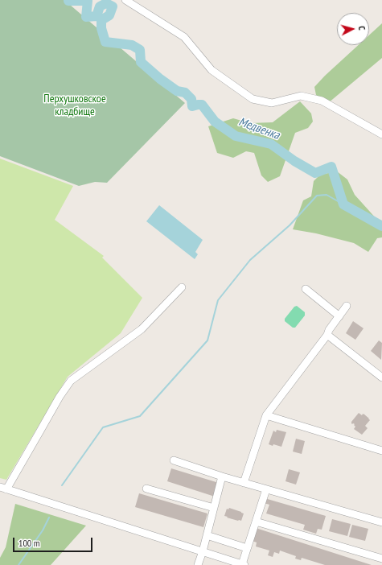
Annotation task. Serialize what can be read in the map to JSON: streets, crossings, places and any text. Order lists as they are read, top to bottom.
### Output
{
  "water": ["Медвенка"],
  "parks": ["Перхушковское кладбище"],
  "scale_bar": "100 m",
  "north": "right"
}
